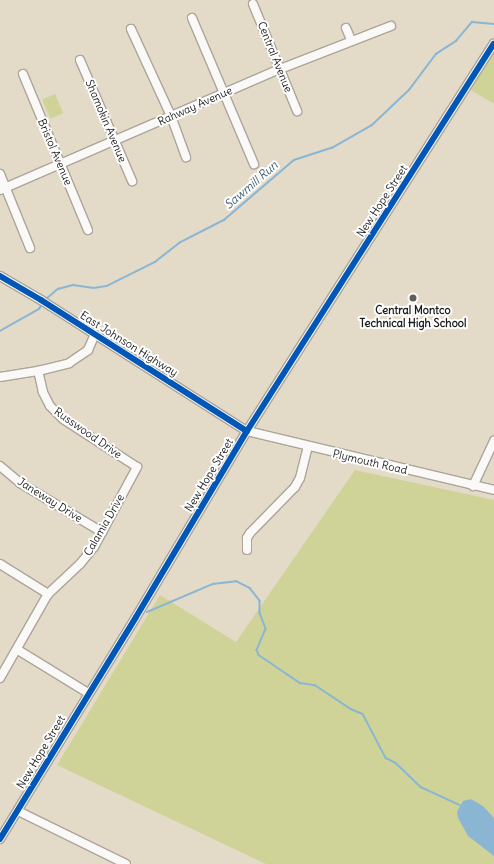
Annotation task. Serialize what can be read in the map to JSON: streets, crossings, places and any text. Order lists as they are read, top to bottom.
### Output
{
  "streets": {
    "street": [
      "Central Avenue",
      "Rahway Avenue",
      "Shamokin Avenue",
      "Bristol Avenue",
      "New Hope Street",
      "East Johnson Highway",
      "Russwood Drive",
      "Plymouth Road",
      "Janeway Drive",
      "Calamia Drive"
    ]
  },
  "crossings": [
    ["Central Avenue", "Rahway Avenue"],
    ["Rahway Avenue", "Shamokin Avenue"],
    ["Rahway Avenue", "Bristol Avenue"],
    ["New Hope Street", "East Johnson Highway"],
    ["New Hope Street", "Plymouth Road"],
    ["East Johnson Highway", "Plymouth Road"],
    ["Russwood Drive", "Calamia Drive"],
    ["Janeway Drive", "Calamia Drive"]
  ],
  "water": ["Sawmill Run"],
  "places": ["Central Montco Technical High School"]
}
